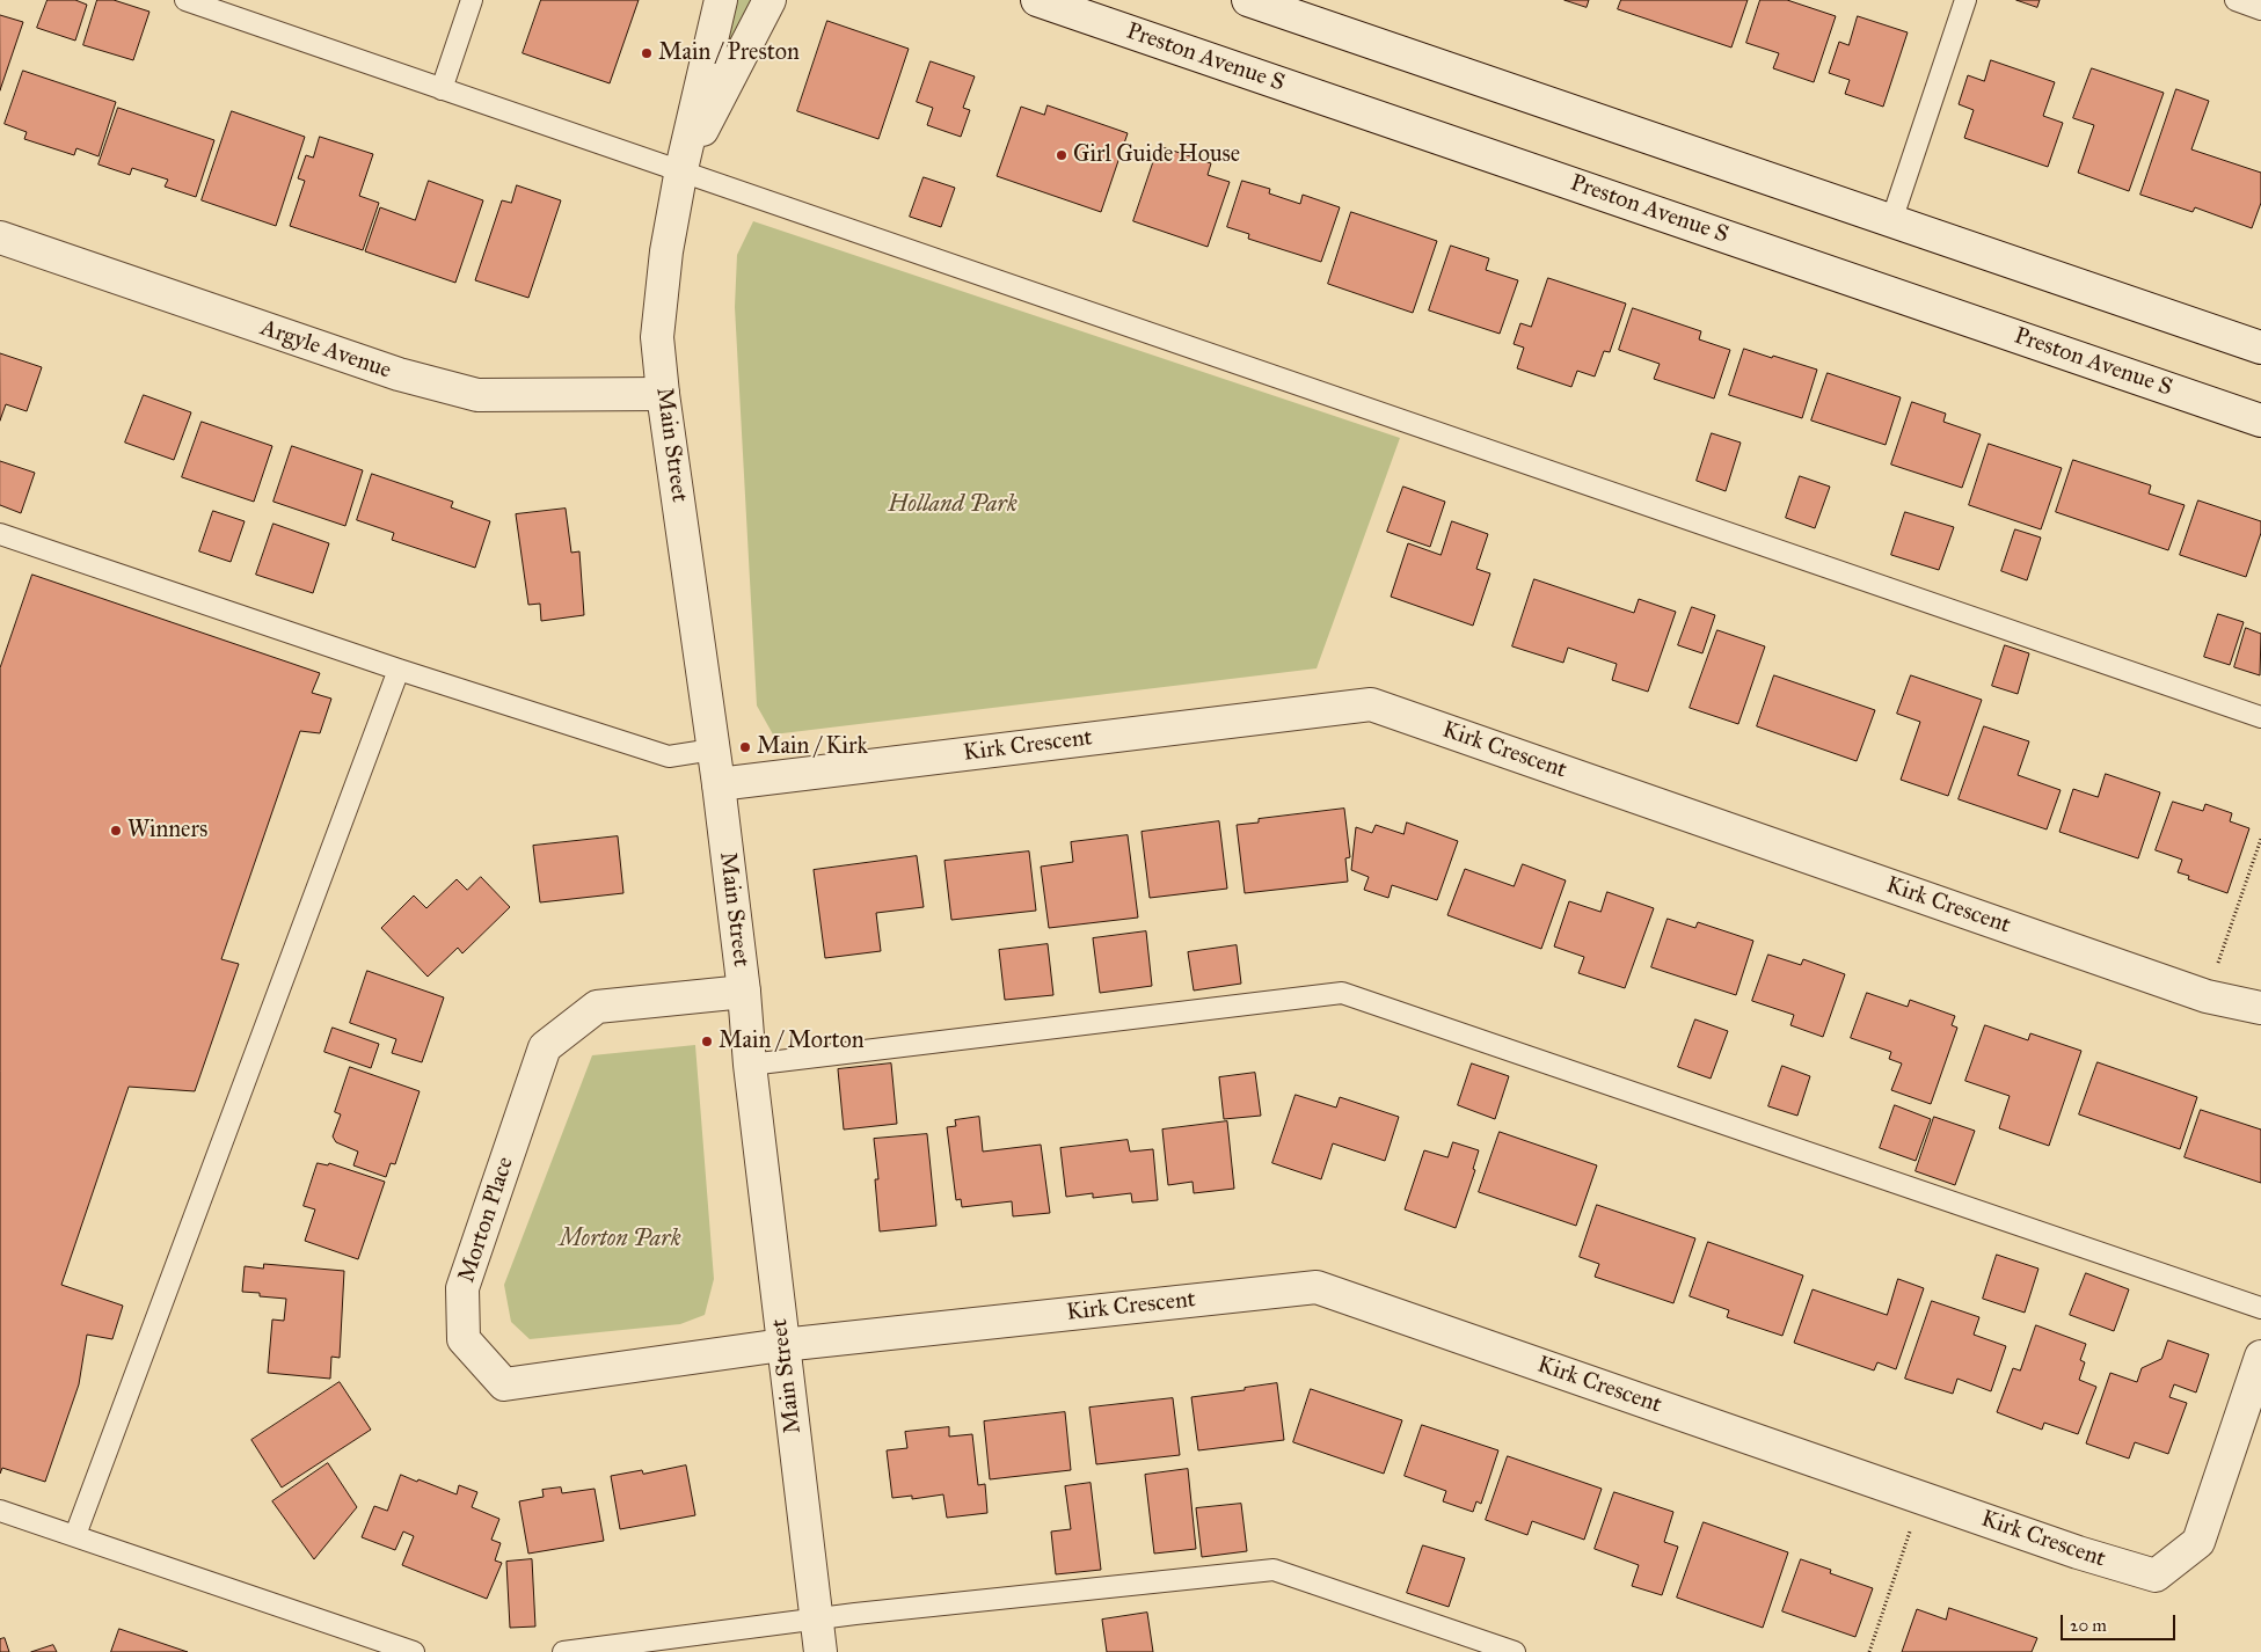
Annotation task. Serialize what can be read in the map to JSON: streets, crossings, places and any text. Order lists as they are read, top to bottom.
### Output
{
  "streets": {
    "street": [
      "Preston Avenue S",
      "Argyle Avenue",
      "Main Street",
      "Kirk Crescent",
      "Morton Place"
    ]
  },
  "crossings": [
    ["Argyle Avenue", "Main Street"],
    ["Main Street", "Kirk Crescent"],
    ["Main Street", "Morton Place"],
    ["Kirk Crescent", "Morton Place"]
  ],
  "parks": ["Holland Park", "Morton Park"],
  "places": [
    "Main / Preston",
    "Girl Guide House",
    "Main / Kirk",
    "Winners",
    "Main / Morton"
  ],
  "scale_bar": "20 m"
}
